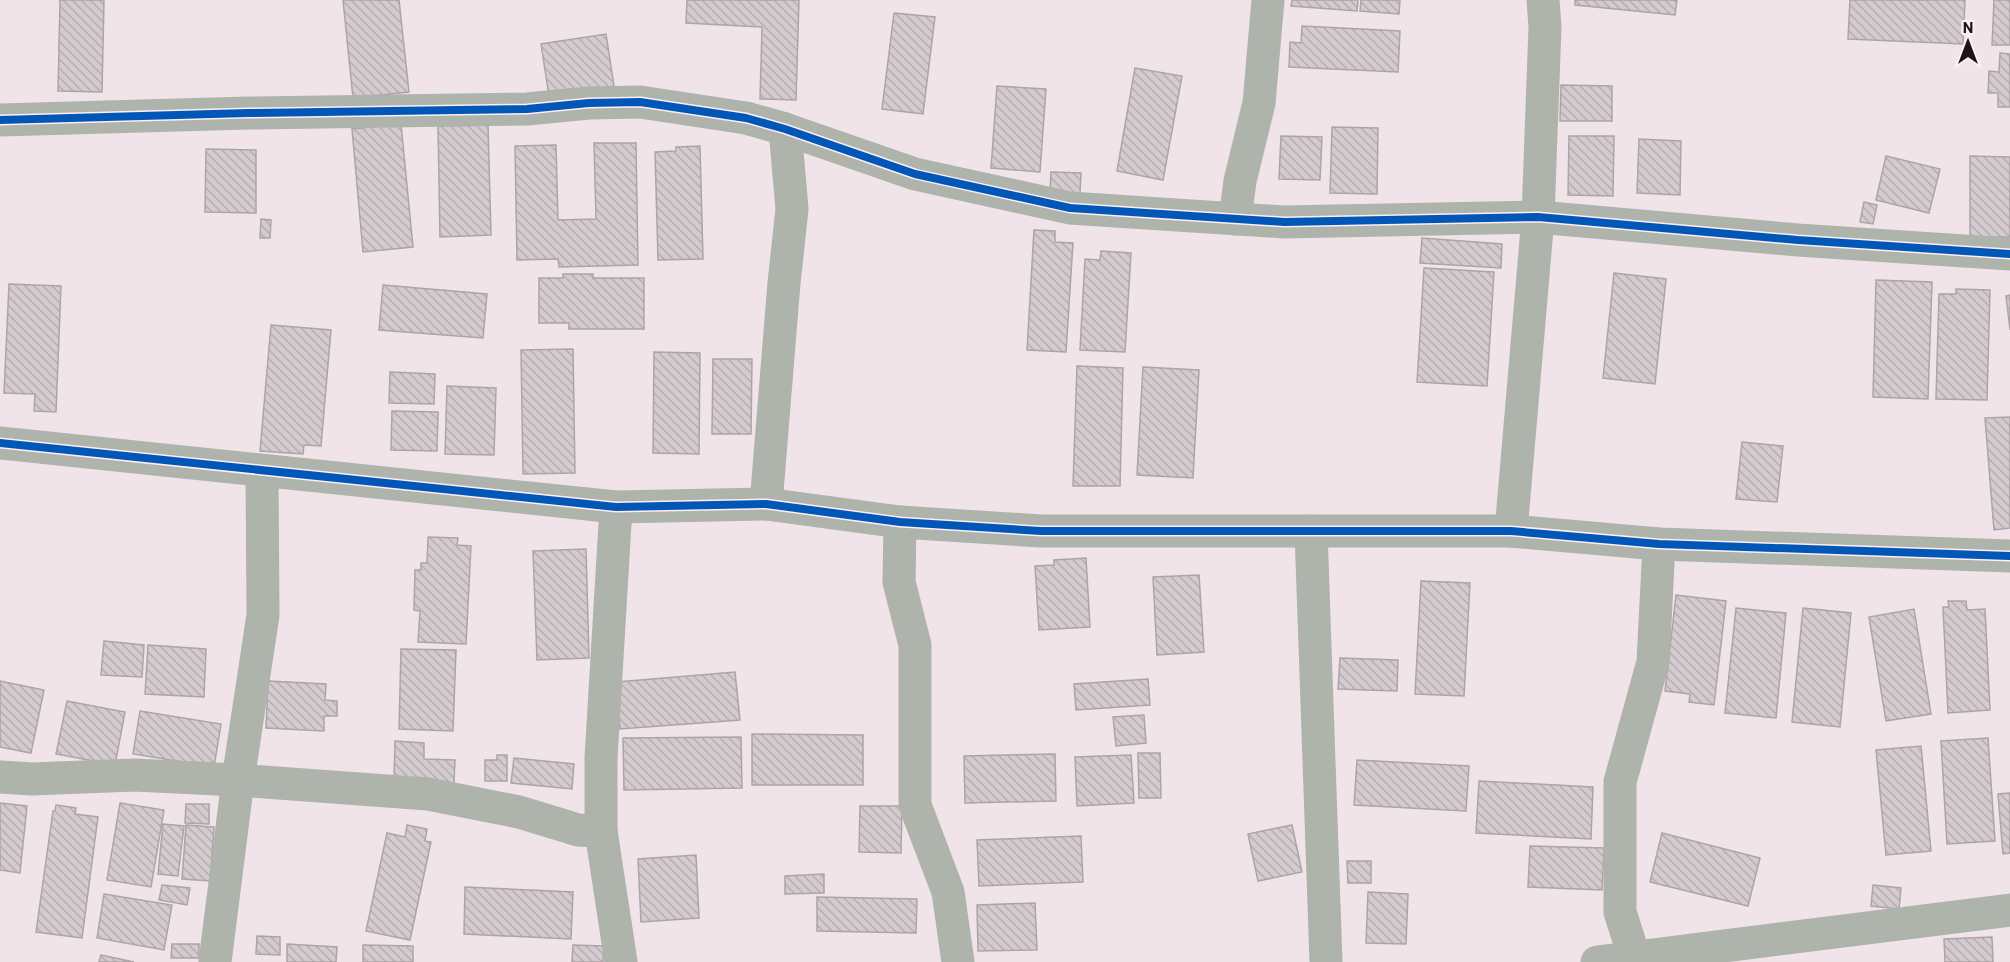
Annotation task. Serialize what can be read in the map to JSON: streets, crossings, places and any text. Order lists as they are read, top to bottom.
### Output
{
  "north": "top"
}
